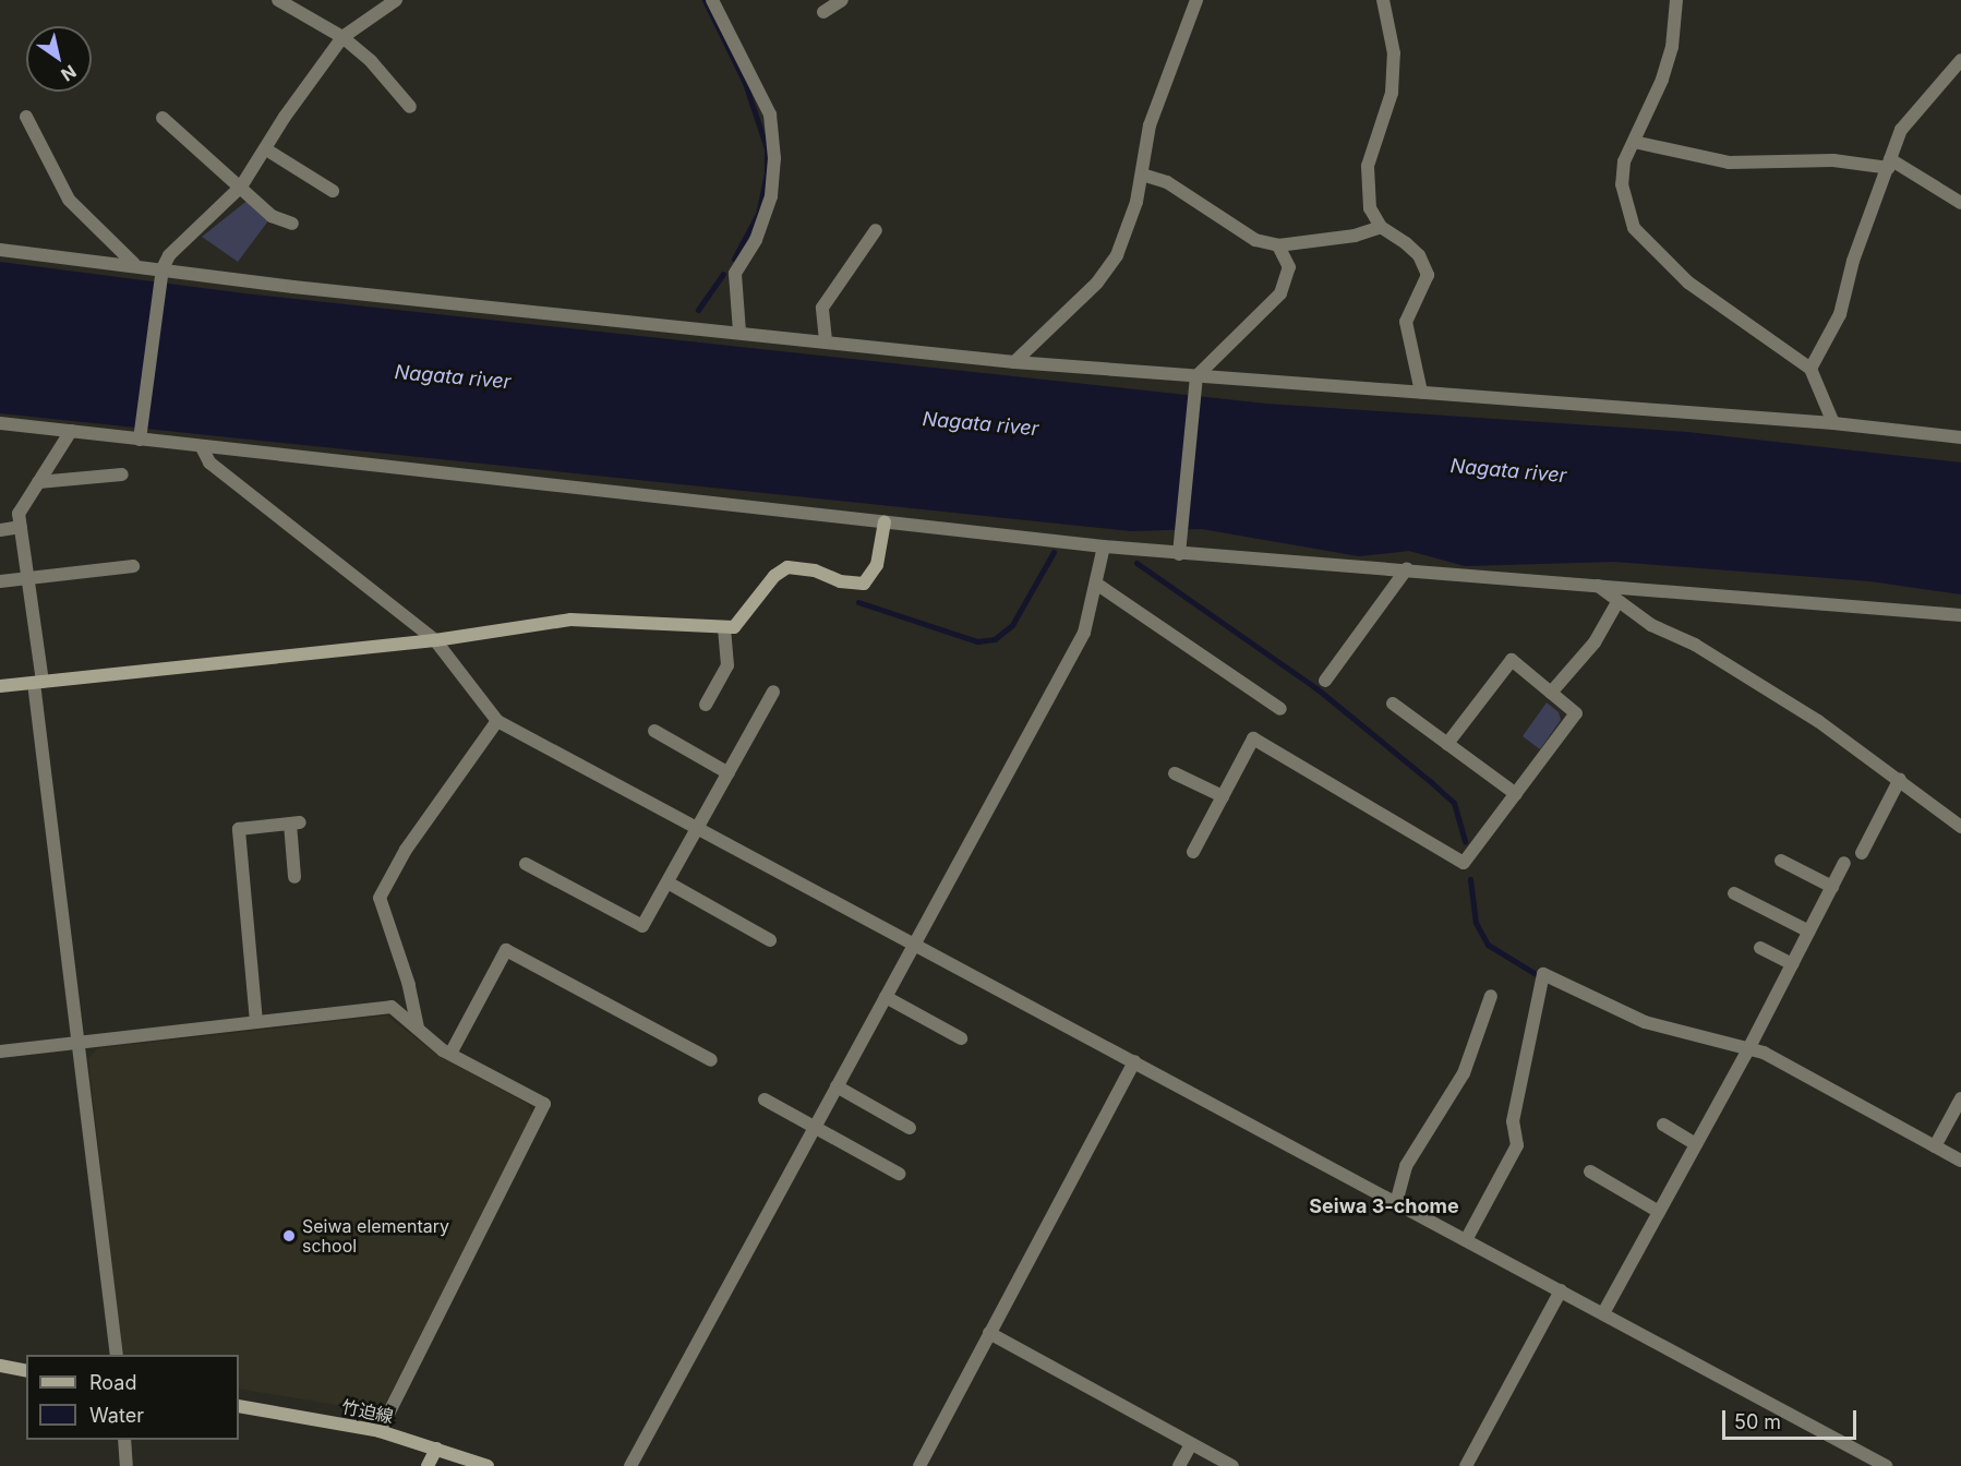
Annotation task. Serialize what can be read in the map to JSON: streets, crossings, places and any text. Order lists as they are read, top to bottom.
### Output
{
  "streets": {
    "street": ["竹迫線"]
  },
  "districts": ["Seiwa 3-chome"],
  "water": ["Nagata river"],
  "places": ["Seiwa elementary school"],
  "legend": ["Road", "Water"],
  "scale_bar": "50 m",
  "north": "bottom right"
}
